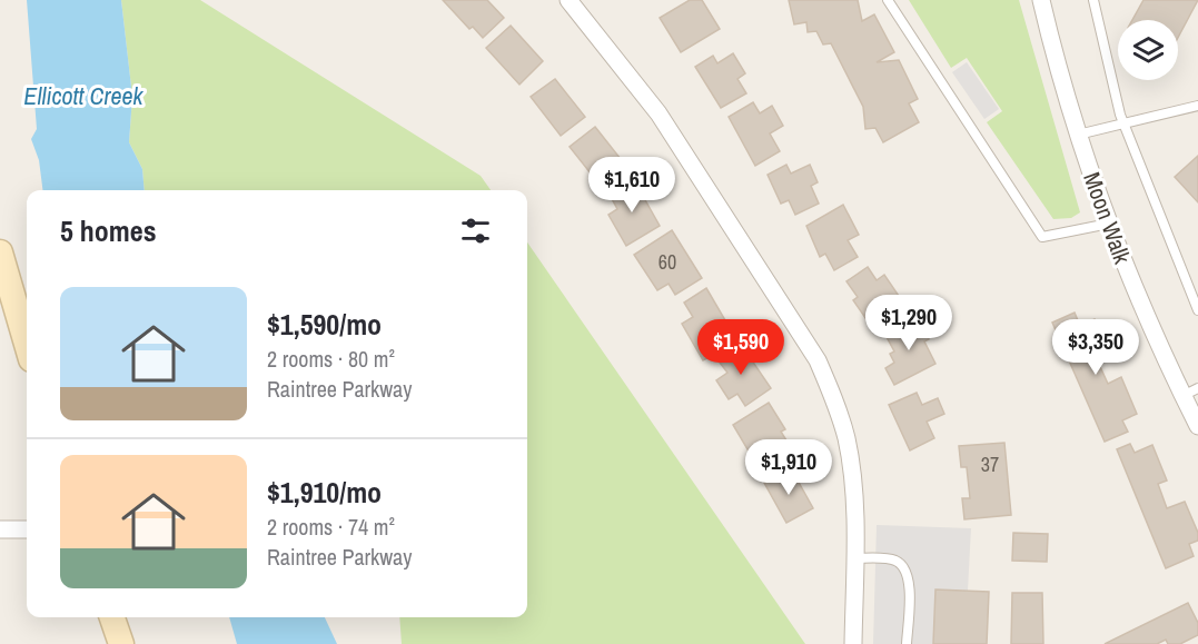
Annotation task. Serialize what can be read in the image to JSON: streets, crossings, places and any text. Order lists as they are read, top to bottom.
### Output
{
  "streets": {
    "street": ["Moon Walk"]
  },
  "water": ["Ellicott Creek"],
  "house_numbers": ["60", "37"],
  "page": {
    "price": [
      "$1,610",
      "$1,290",
      "$1,590",
      "$3,350",
      "$1,910"
    ],
    "heading": "5 homes",
    "list": [
      {
        "name": "$1,590/mo",
        "note": "2 rooms · 80 m² · Raintree Parkway"
      },
      {
        "name": "$1,910/mo",
        "note": "2 rooms · 74 m² · Raintree Parkway"
      }
    ]
  }
}
